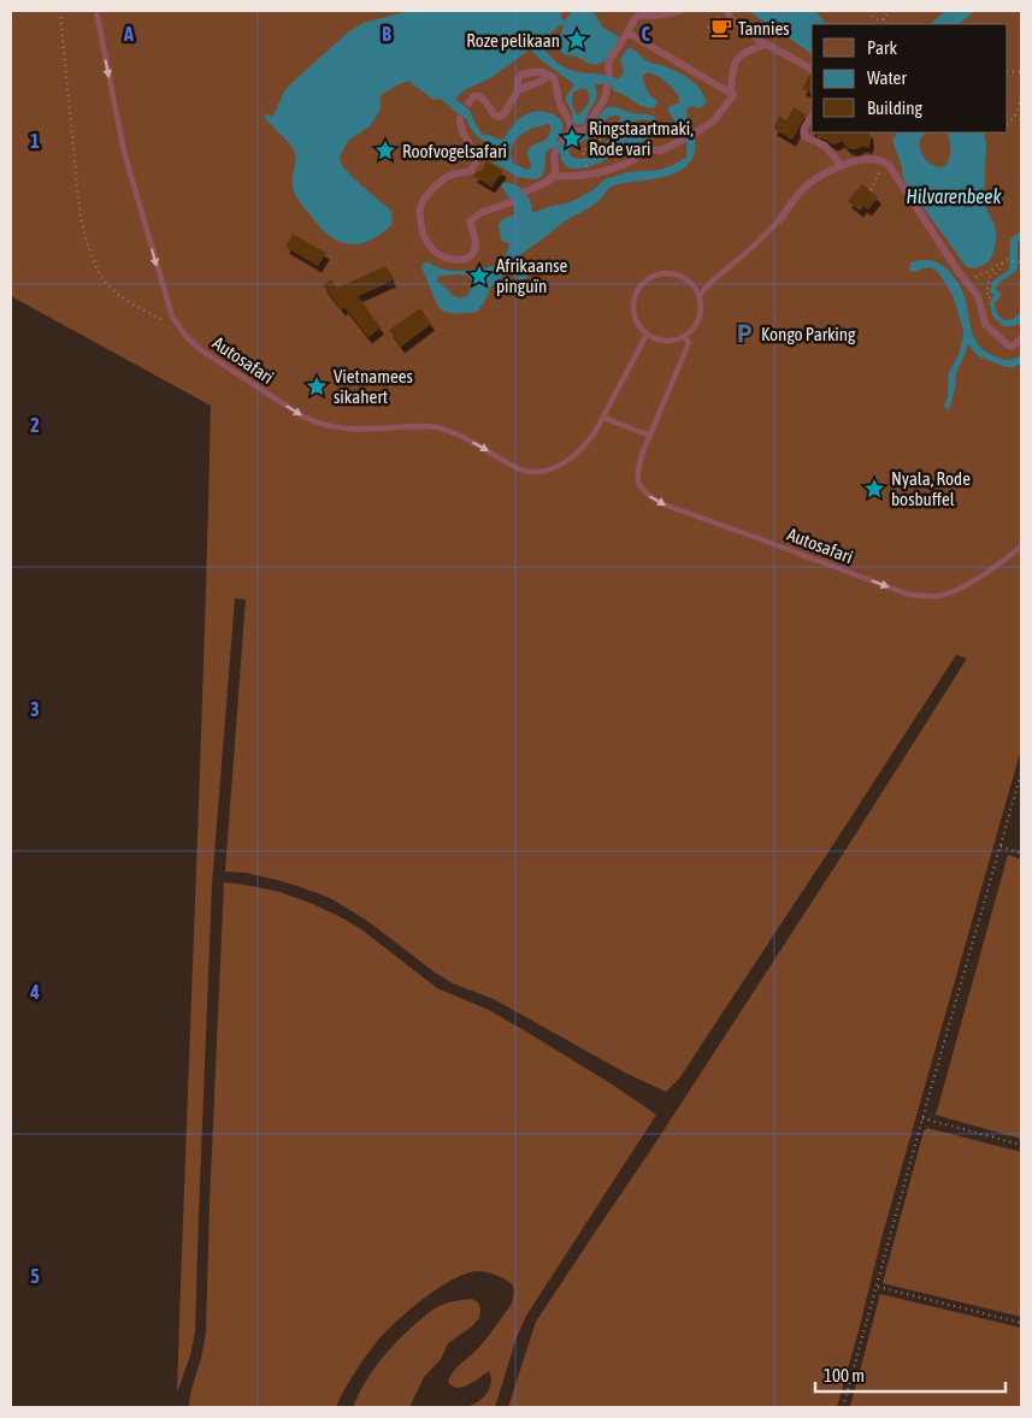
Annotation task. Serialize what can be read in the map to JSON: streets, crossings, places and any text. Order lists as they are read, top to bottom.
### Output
{
  "streets": {
    "lane": ["Autosafari"]
  },
  "water": ["Hilvarenbeek"],
  "places": {
    "cafe": ["Tannies"],
    "place": [
      "Roze pelikaan",
      "Ringstaartmaki, Rode vari",
      "Roofvogelsafari",
      "Afrikaanse pinguïn",
      "Vietnamees sikahert",
      "Nyala, Rode bosbuffel"
    ],
    "parking": ["Kongo Parking"]
  },
  "legend": ["Park", "Water", "Building"],
  "scale_bar": "100 m",
  "grid": {
    "columns": ["A", "B", "C"],
    "rows": [
      "1",
      "2",
      "3",
      "4",
      "5"
    ]
  }
}
